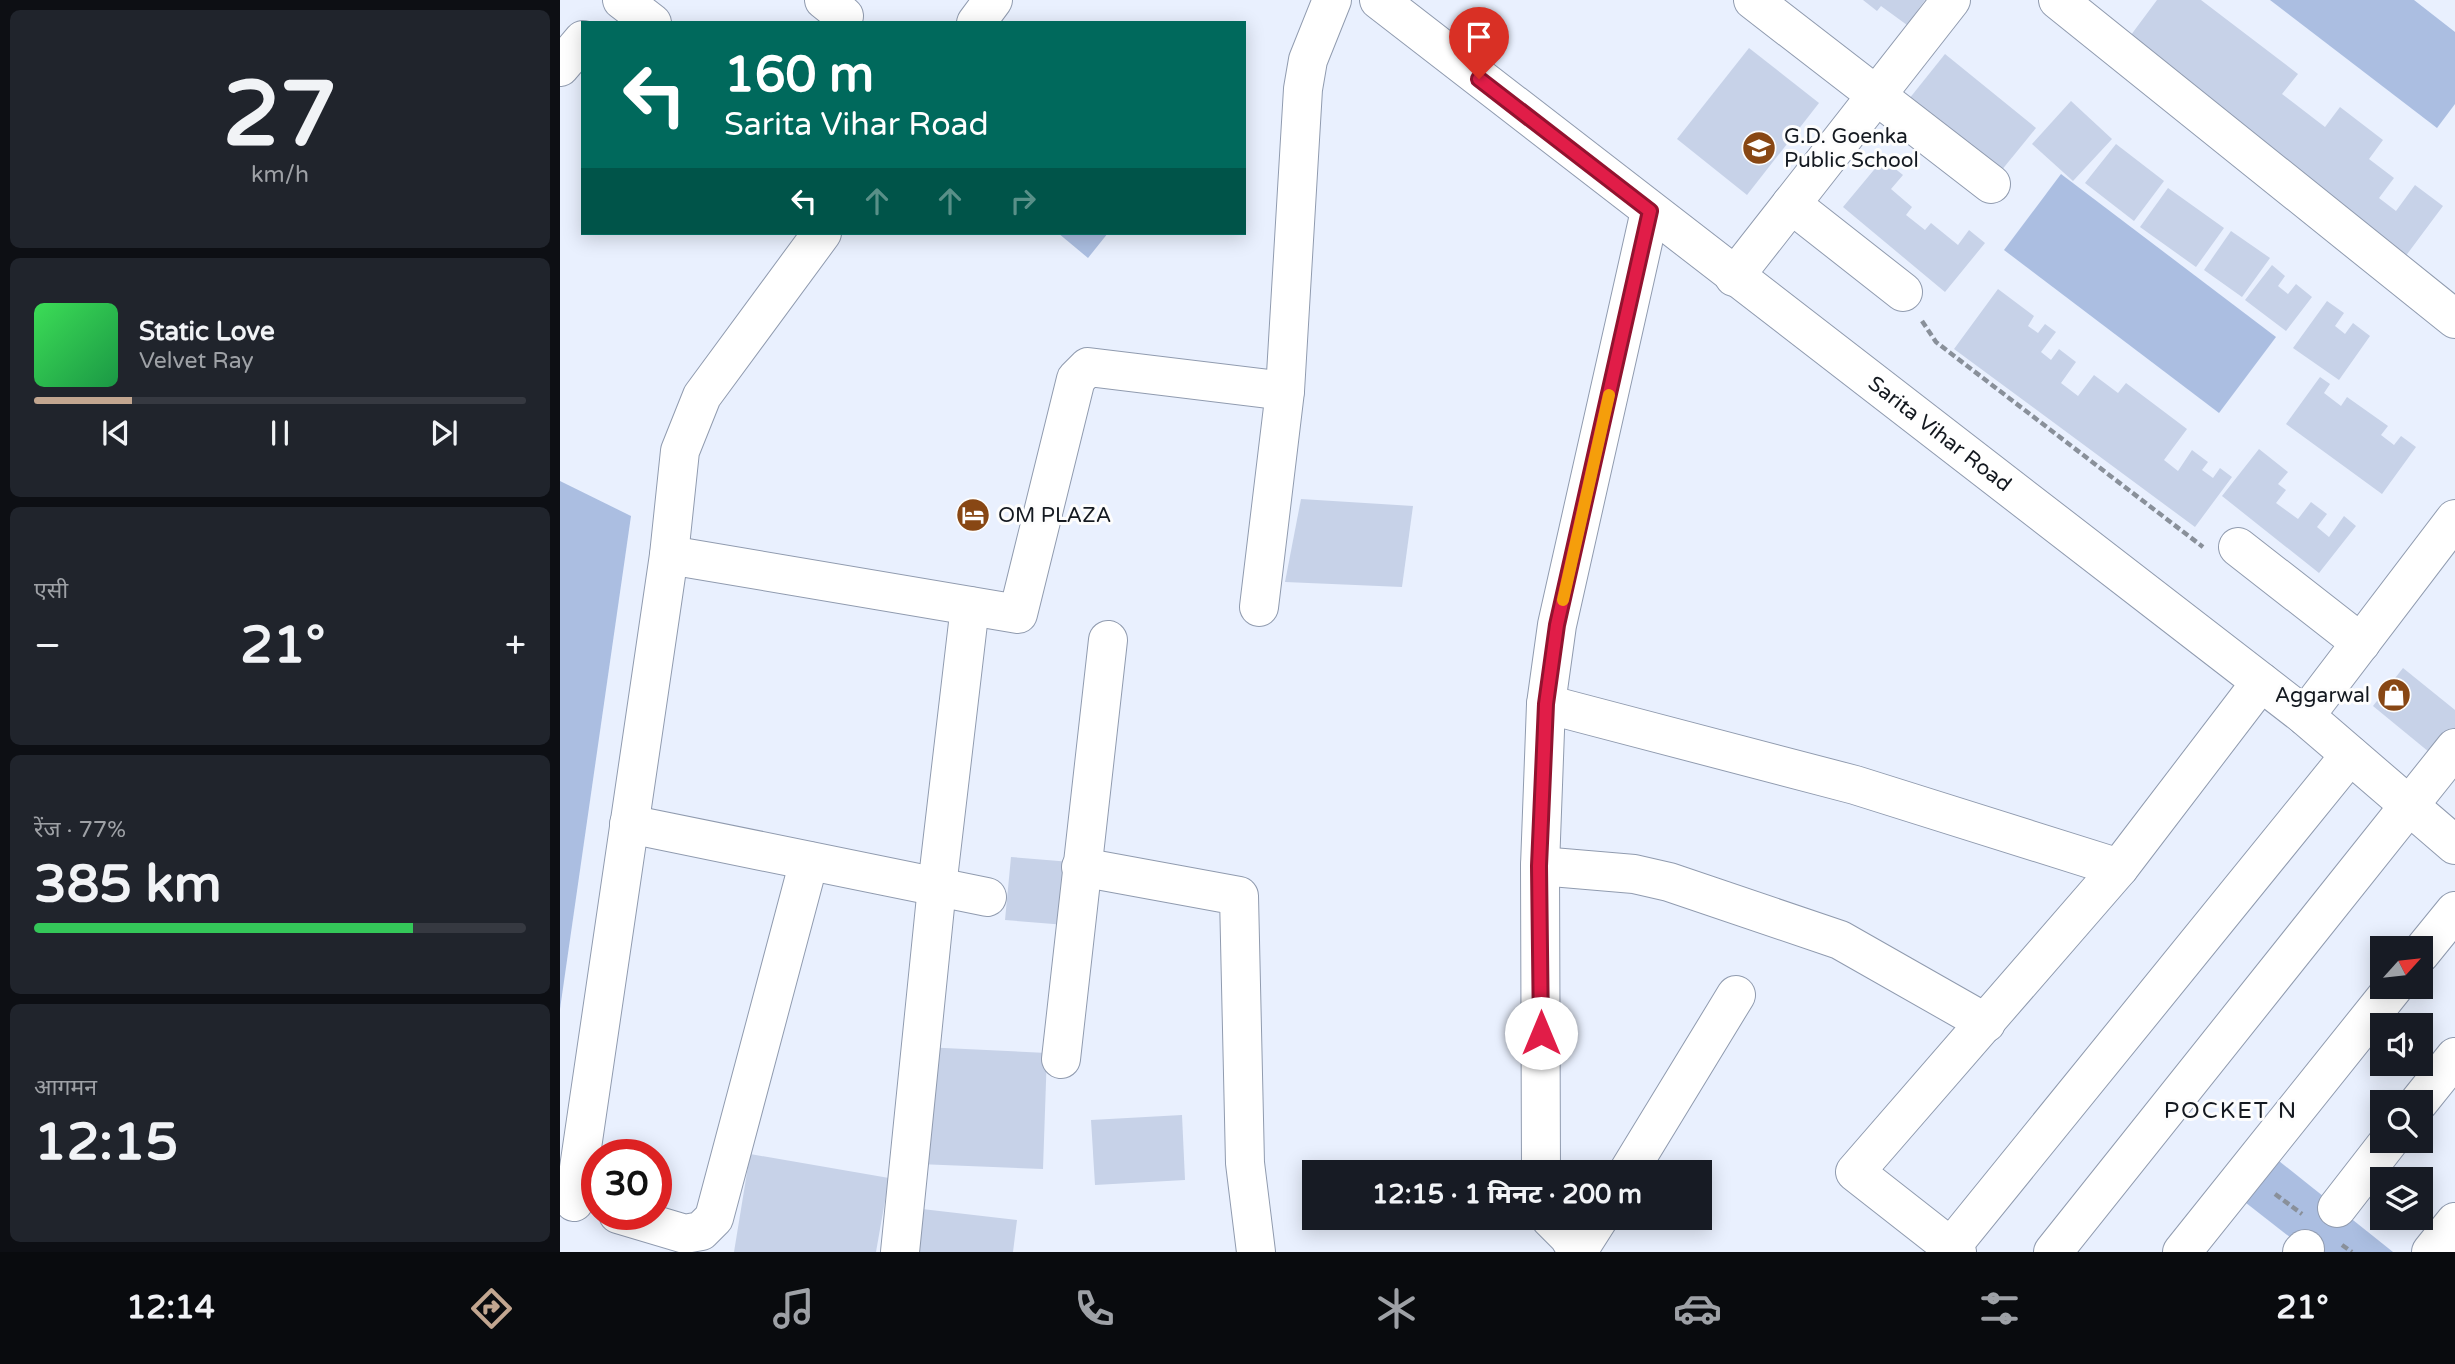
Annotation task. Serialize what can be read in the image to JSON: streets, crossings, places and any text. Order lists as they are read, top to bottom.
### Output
{
  "streets": {
    "street": ["Sarita Vihar Road"]
  },
  "districts": ["POCKET N"],
  "places": {
    "school or university": ["G.D. Goenka Public School"],
    "hotel": ["OM PLAZA"],
    "shop": ["Aggarwal"]
  },
  "north": "top right",
  "page": {
    "tile": [
      ["27", "km/h"],
      "एसी",
      ["रेंज · 77%", "385 km"],
      ["आगमन", "12:15"]
    ],
    "turn": ["160 m", "Sarita Vihar Road"],
    "song": ["Static Love", "Velvet Ray"],
    "heat": ["−", "21°", "+"],
    "limit": "30",
    "trip": "12:15 · 1 मिनट · 200 m",
    "tabs": ["12:14", "21°"]
  }
}
